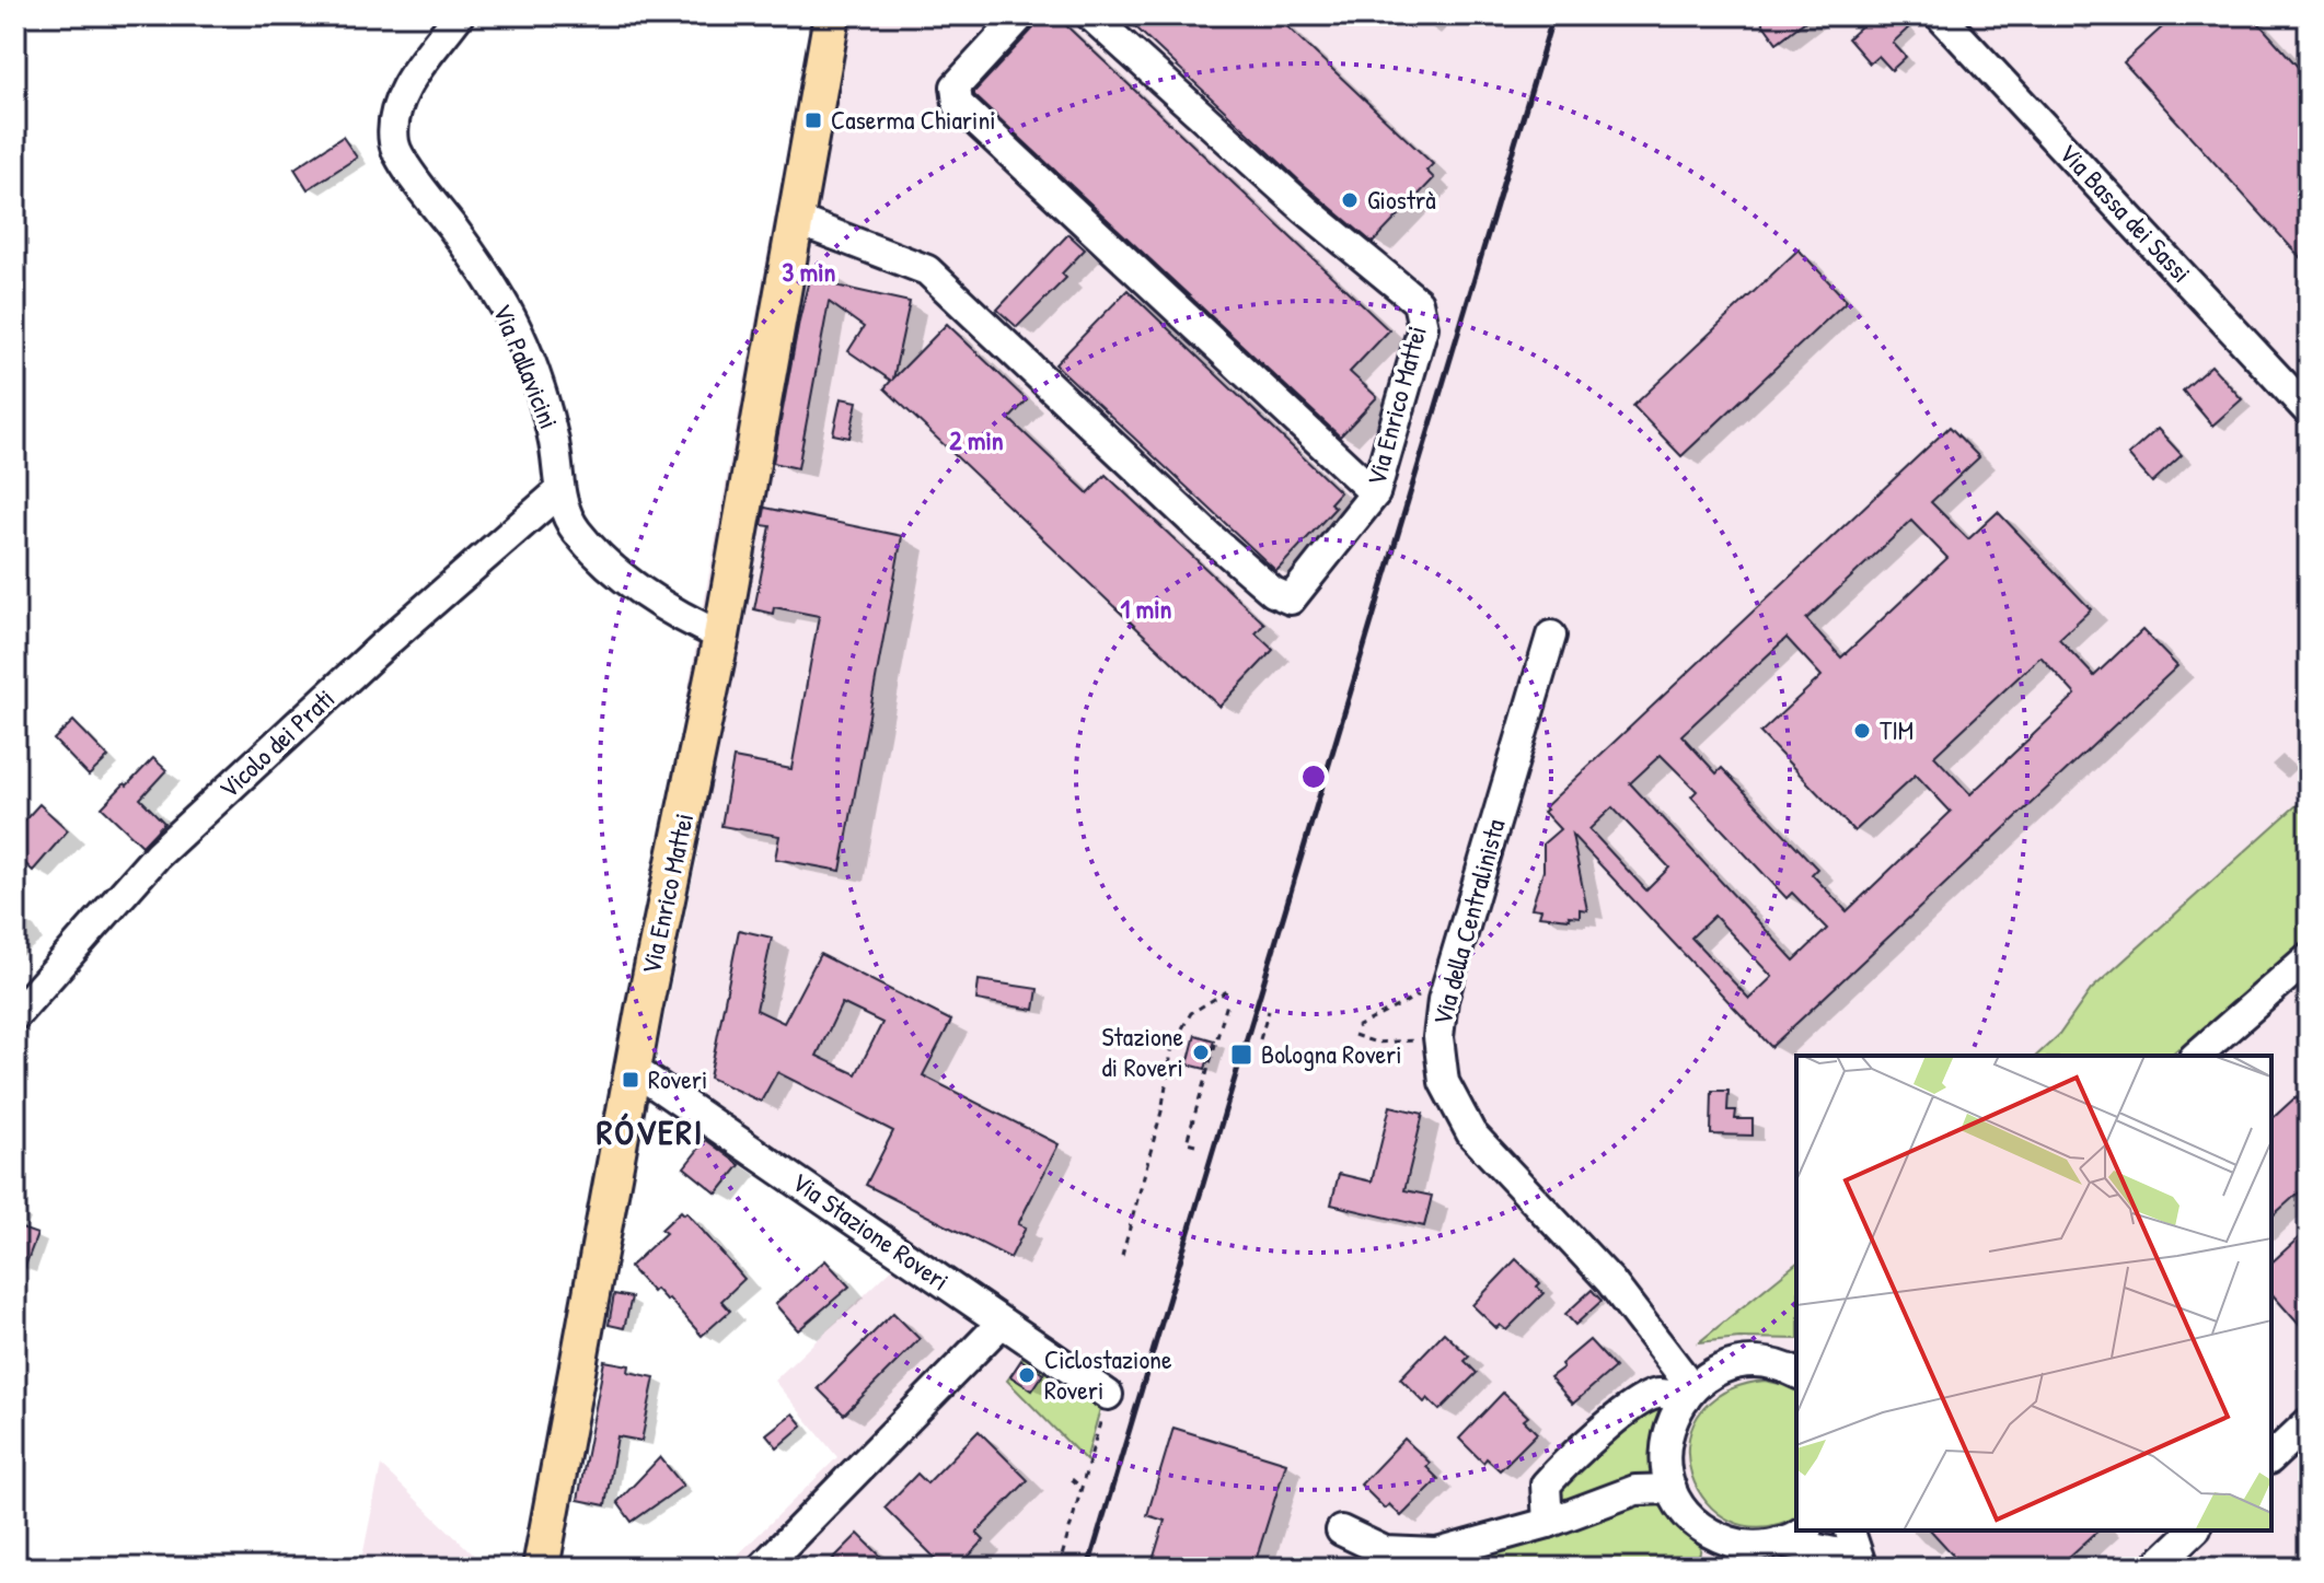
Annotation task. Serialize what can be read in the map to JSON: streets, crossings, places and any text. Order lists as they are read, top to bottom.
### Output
{
  "streets": {
    "main road": ["Via Enrico Mattei"],
    "street": [
      "Via Bassa dei Sassi",
      "Via Pallavicini",
      "Vicolo dei Prati",
      "Via della Centralinista",
      "Via Stazione Roveri"
    ]
  },
  "crossings": [
    ["Via Pallavicini", "Via Enrico Mattei"],
    ["Via Pallavicini", "Vicolo dei Prati"],
    ["Via Enrico Mattei", "Via Stazione Roveri"]
  ],
  "districts": ["RÓVERI"],
  "places": {
    "transit": ["Caserma Chiarini", "Bologna Roveri", "Roveri"],
    "other": [
      "Giostrà",
      "TIM",
      "Stazione di Roveri",
      "Ciclostazione Roveri"
    ]
  },
  "rings": ["3 min", "2 min", "1 min"]
}
